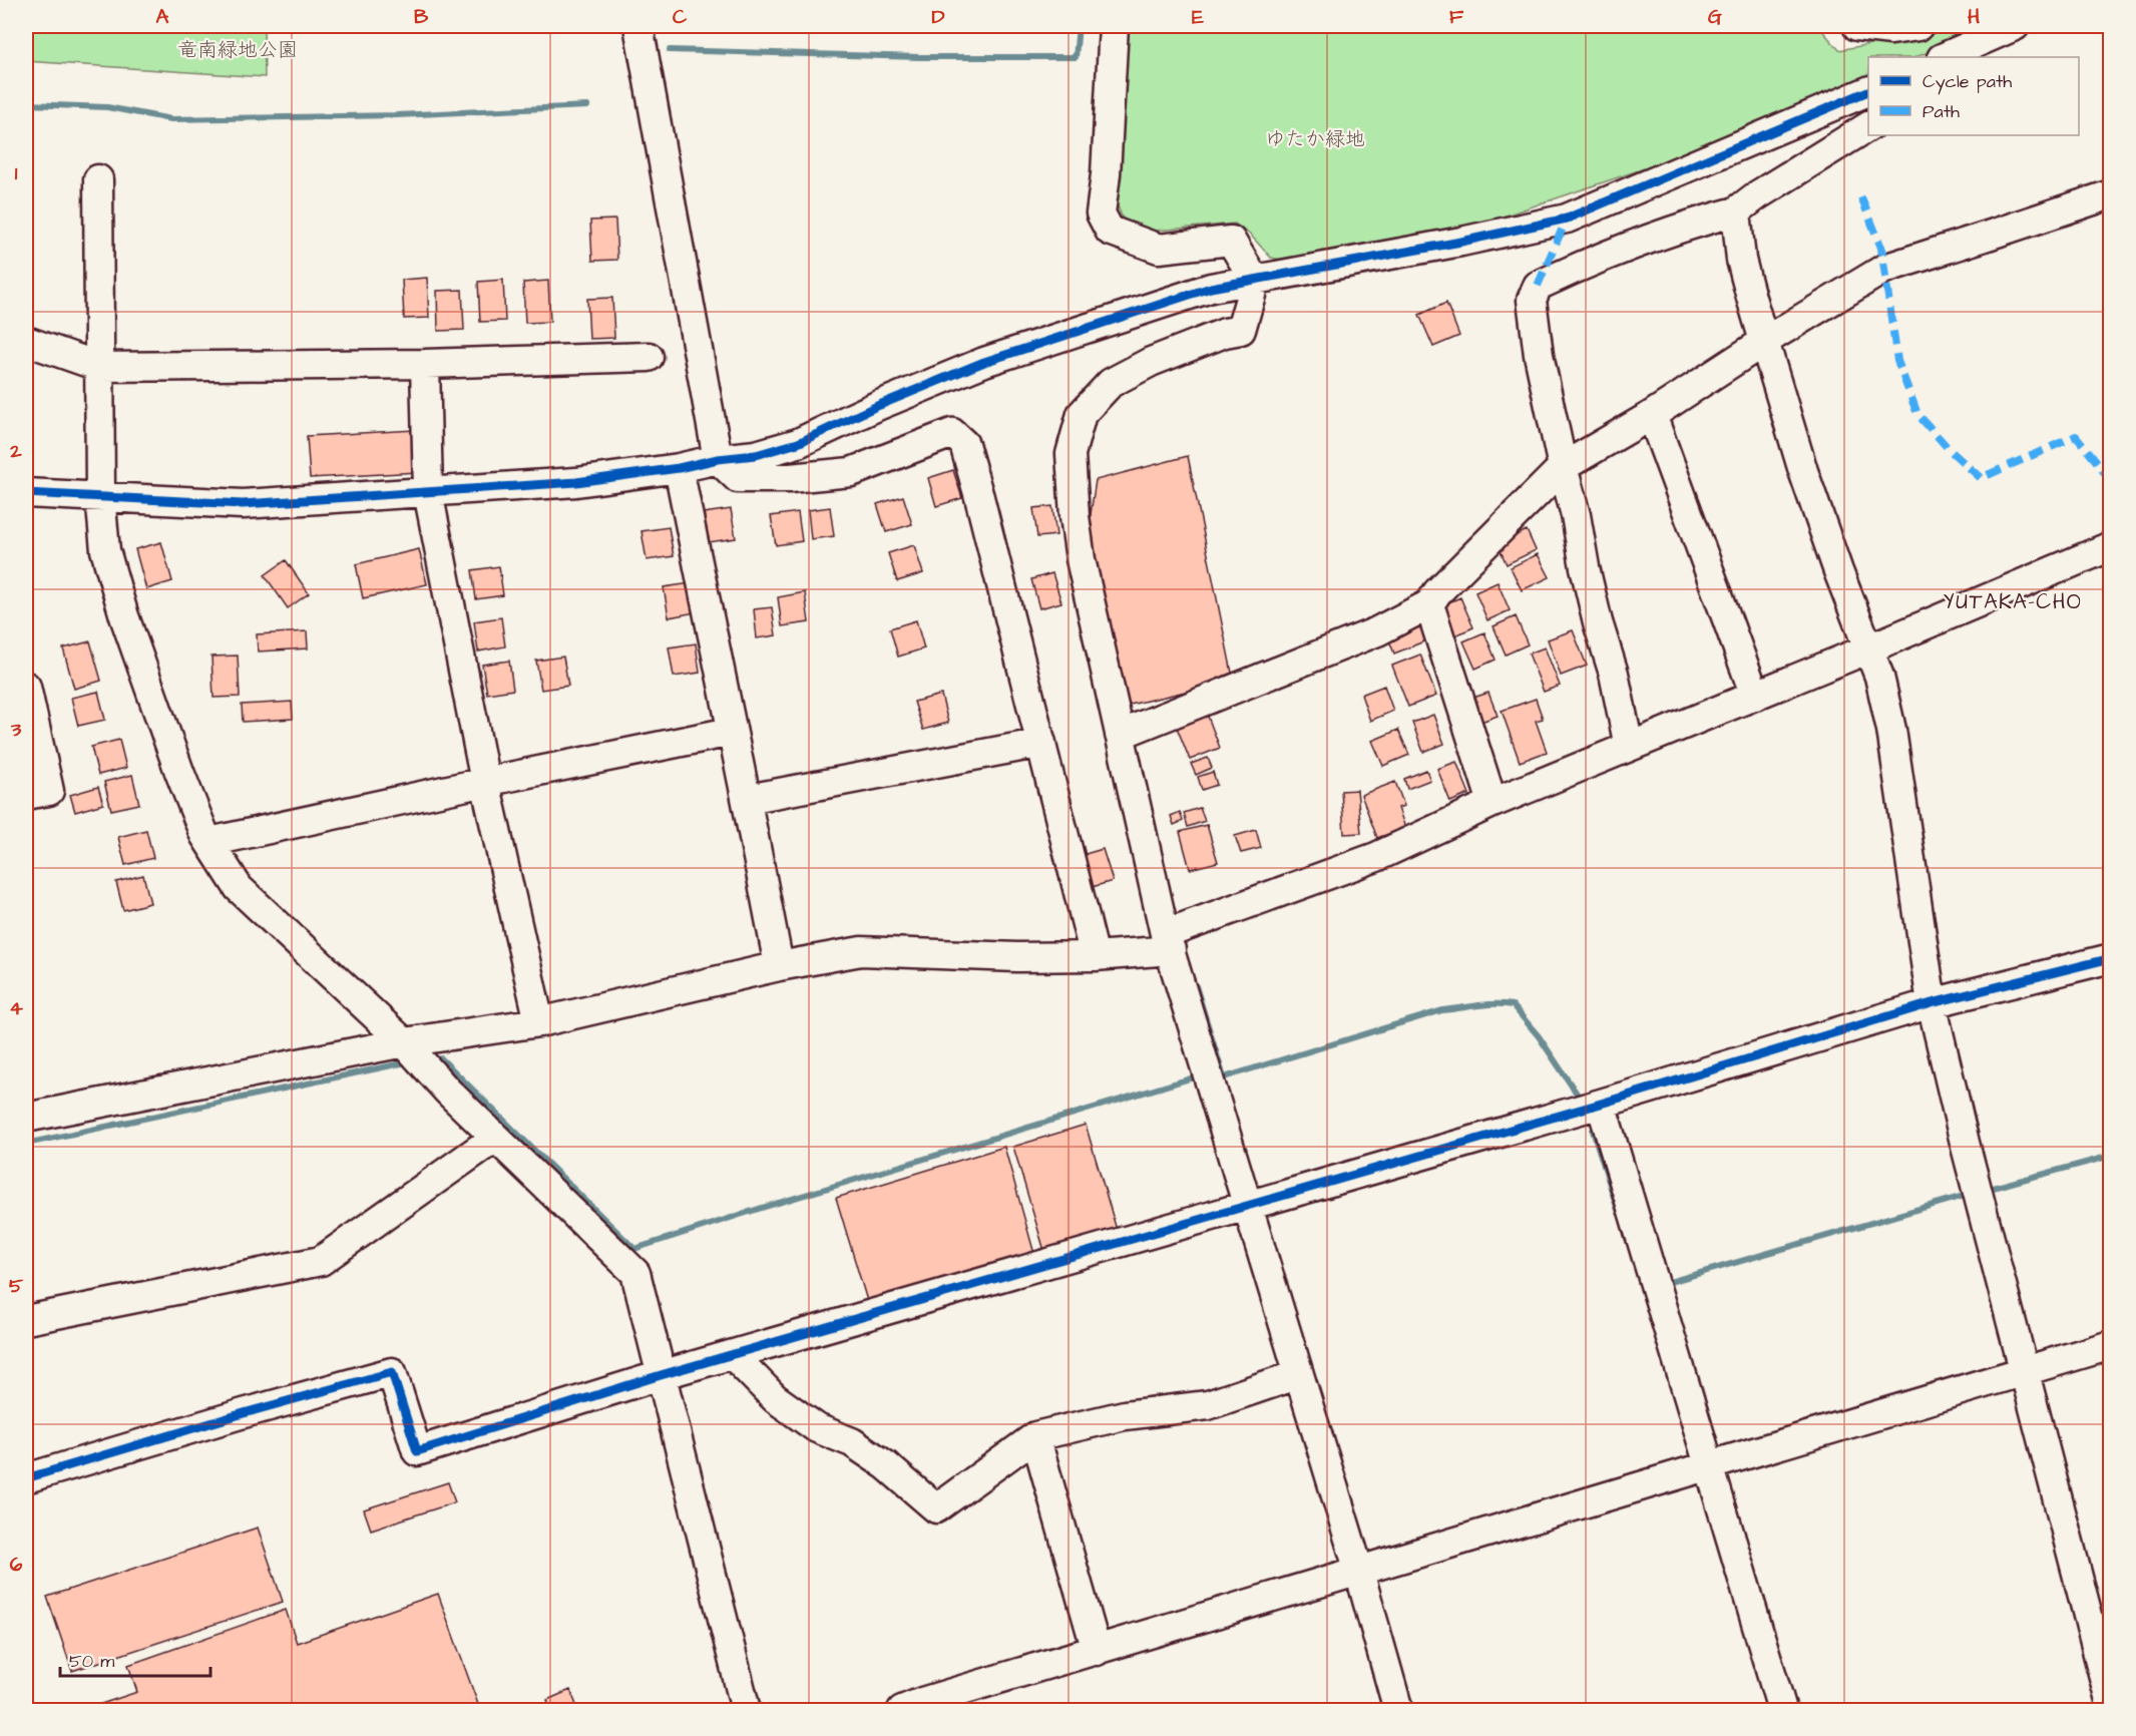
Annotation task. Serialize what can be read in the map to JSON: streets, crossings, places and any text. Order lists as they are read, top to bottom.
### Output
{
  "districts": ["YUTAKA-CHO"],
  "parks": ["竜南緑地公園", "ゆたか緑地"],
  "legend": ["Cycle path", "Path"],
  "scale_bar": "50 m",
  "grid": {
    "columns": [
      "A",
      "B",
      "C",
      "D",
      "E",
      "F",
      "G",
      "H"
    ],
    "rows": [
      "1",
      "2",
      "3",
      "4",
      "5",
      "6"
    ]
  }
}
